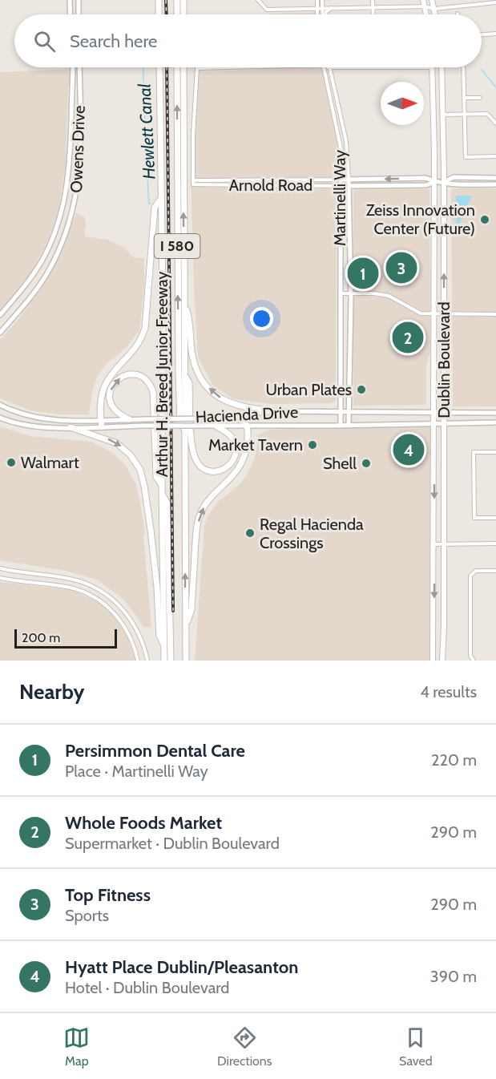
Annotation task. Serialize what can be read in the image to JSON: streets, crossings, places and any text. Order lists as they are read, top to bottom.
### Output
{
  "streets": {
    "highway": ["I 580", "Arthur H. Breed Junior Freeway"],
    "main road": ["Dublin Boulevard"],
    "street": [
      "Owens Drive",
      "Arnold Road",
      "Martinelli Way",
      "Hacienda Drive"
    ]
  },
  "crossings": [
    ["Arnold Road", "Martinelli Way"],
    ["Arnold Road", "Dublin Boulevard"],
    ["Martinelli Way", "Hacienda Drive"],
    ["I 580", "Arthur H. Breed Junior Freeway"],
    ["Dublin Boulevard", "Hacienda Drive"]
  ],
  "water": ["Hewlett Canal"],
  "places": [
    "Zeiss Innovation Center (Future)",
    "Urban Plates",
    "Market Tavern",
    "Walmart",
    "Shell",
    "Regal Hacienda Crossings"
  ],
  "scale_bar": "200 m",
  "north": "right",
  "page": {
    "search": "Search here",
    "pins": [
      "3",
      "1",
      "2",
      "4"
    ],
    "scale": "200 m",
    "heading": ["Nearby", "4 results"],
    "list": [
      {
        "mark": "1",
        "name": "Persimmon Dental Care",
        "note": "Place · Martinelli Way",
        "value": "220 m"
      },
      {
        "mark": "2",
        "name": "Whole Foods Market",
        "note": "Supermarket · Dublin Boulevard",
        "value": "290 m"
      },
      {
        "mark": "3",
        "name": "Top Fitness",
        "note": "Sports",
        "value": "290 m"
      },
      {
        "mark": "4",
        "name": "Hyatt Place Dublin/Pleasanton",
        "note": "Hotel · Dublin Boulevard",
        "value": "390 m"
      }
    ],
    "nav": ["Map", "Directions", "Saved"]
  }
}
